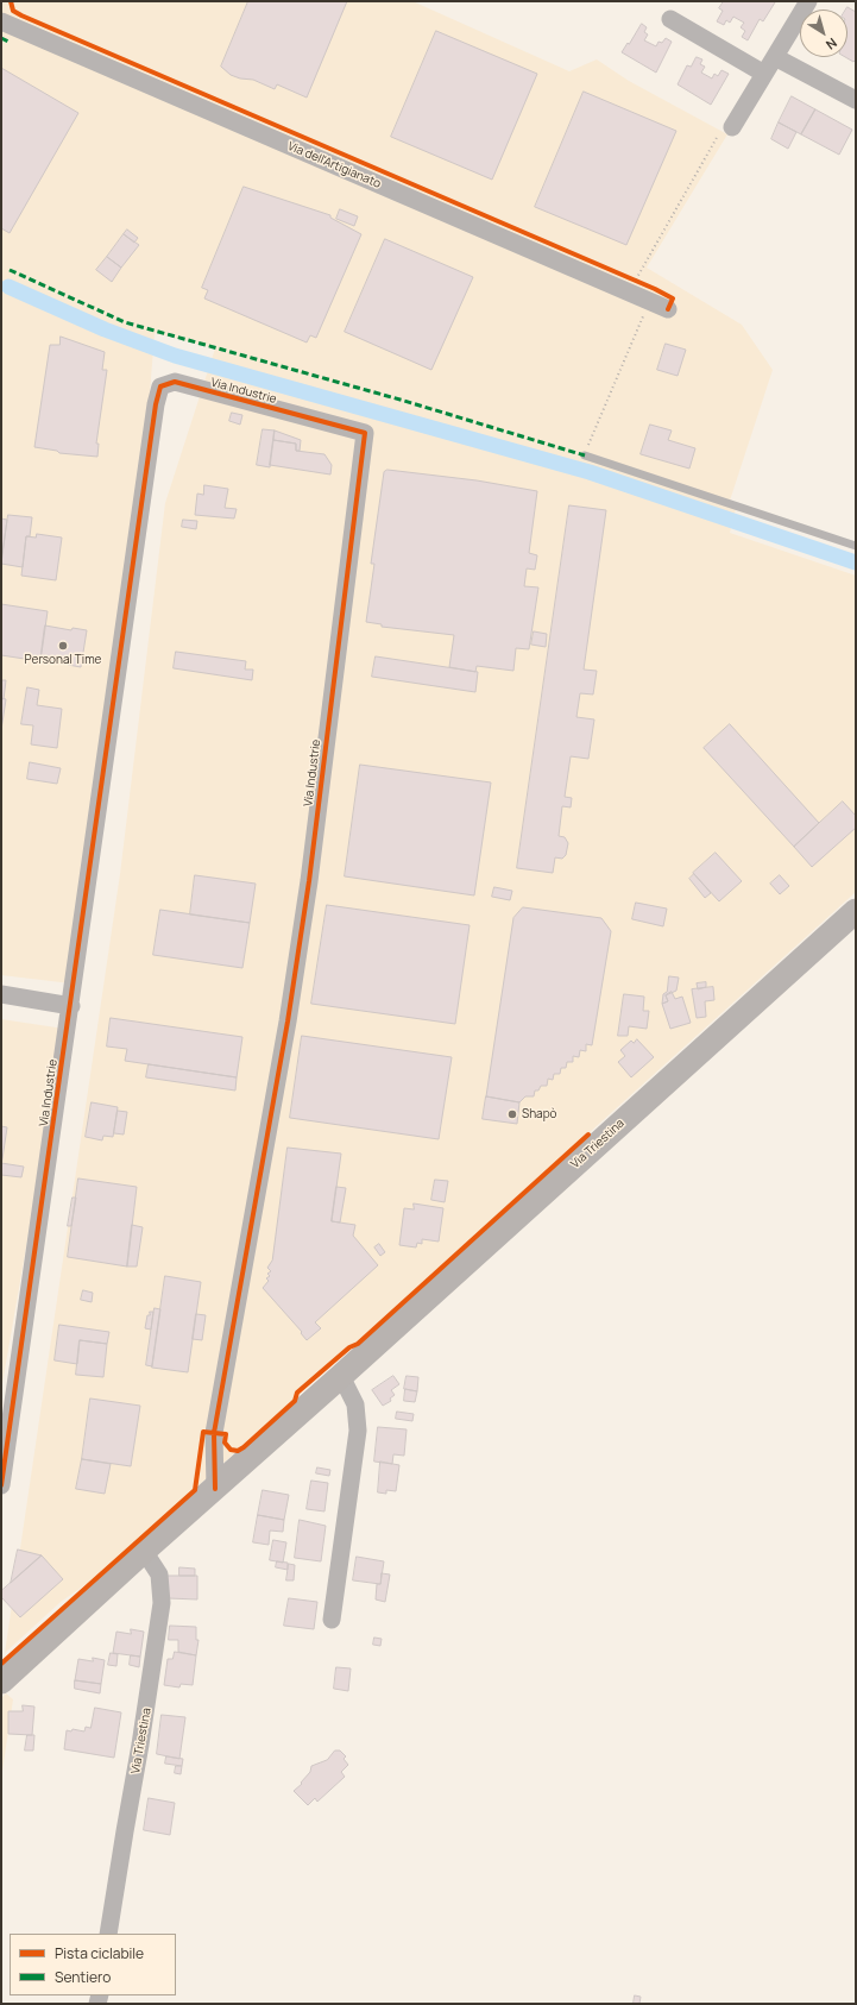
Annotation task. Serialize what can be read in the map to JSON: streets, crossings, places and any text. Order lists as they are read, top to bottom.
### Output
{
  "streets": {
    "main road": ["Via Triestina"],
    "street": ["Via dell'Artigianato", "Via Industrie"]
  },
  "crossings": [
    ["Via Industrie", "Via Triestina"]
  ],
  "places": ["Personal Time", "Shapò"],
  "legend": ["Pista ciclabile", "Sentiero"],
  "north": "bottom right"
}
